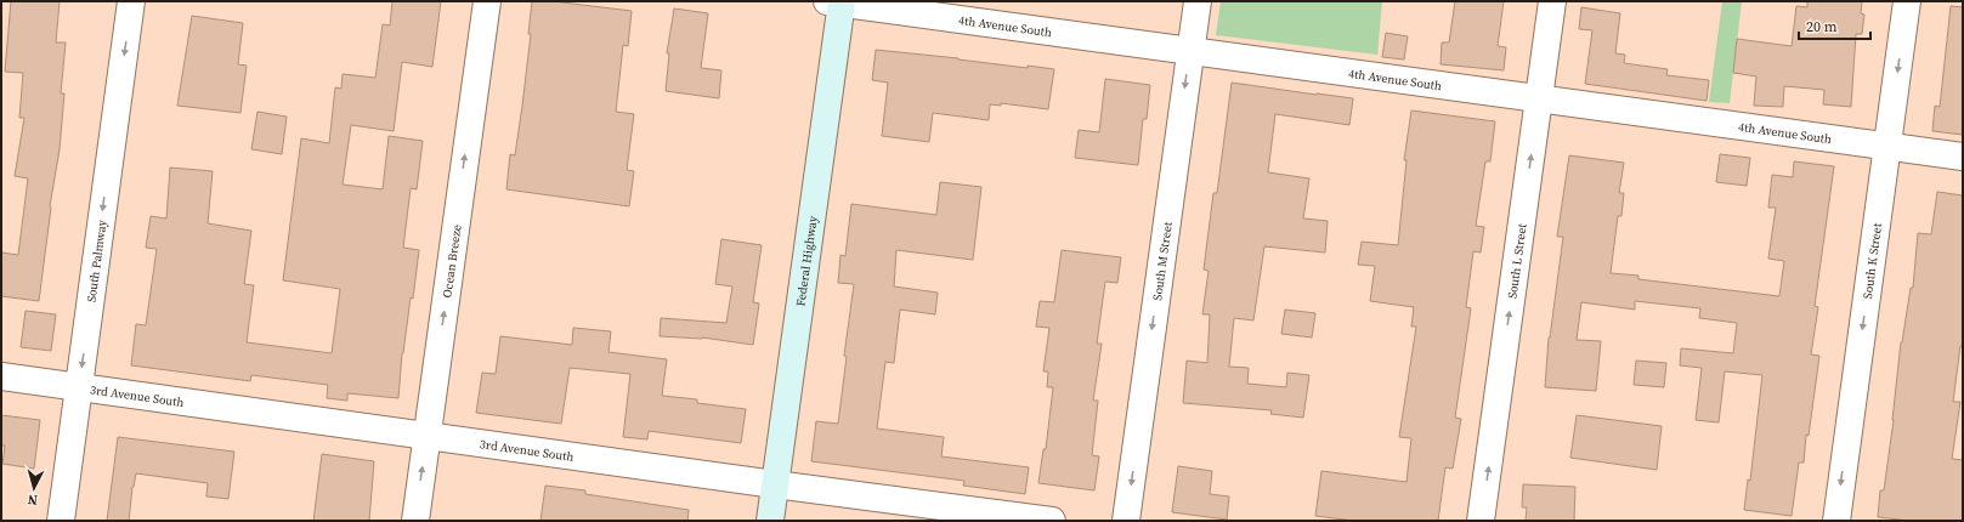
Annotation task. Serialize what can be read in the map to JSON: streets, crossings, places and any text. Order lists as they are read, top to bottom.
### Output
{
  "streets": {
    "main road": ["Federal Highway"],
    "street": [
      "4th Avenue South",
      "South Palmway",
      "Ocean Breeze",
      "South M Street",
      "South L Street",
      "South K Street",
      "3rd Avenue South"
    ]
  },
  "crossings": [
    ["4th Avenue South", "Federal Highway"],
    ["4th Avenue South", "South M Street"],
    ["4th Avenue South", "South L Street"],
    ["4th Avenue South", "South K Street"],
    ["South Palmway", "3rd Avenue South"],
    ["Ocean Breeze", "3rd Avenue South"],
    ["Federal Highway", "3rd Avenue South"]
  ],
  "one_way": [
    "South Palmway",
    "Ocean Breeze",
    "South M Street",
    "South L Street",
    "South K Street"
  ],
  "scale_bar": "20 m",
  "north": "bottom"
}
